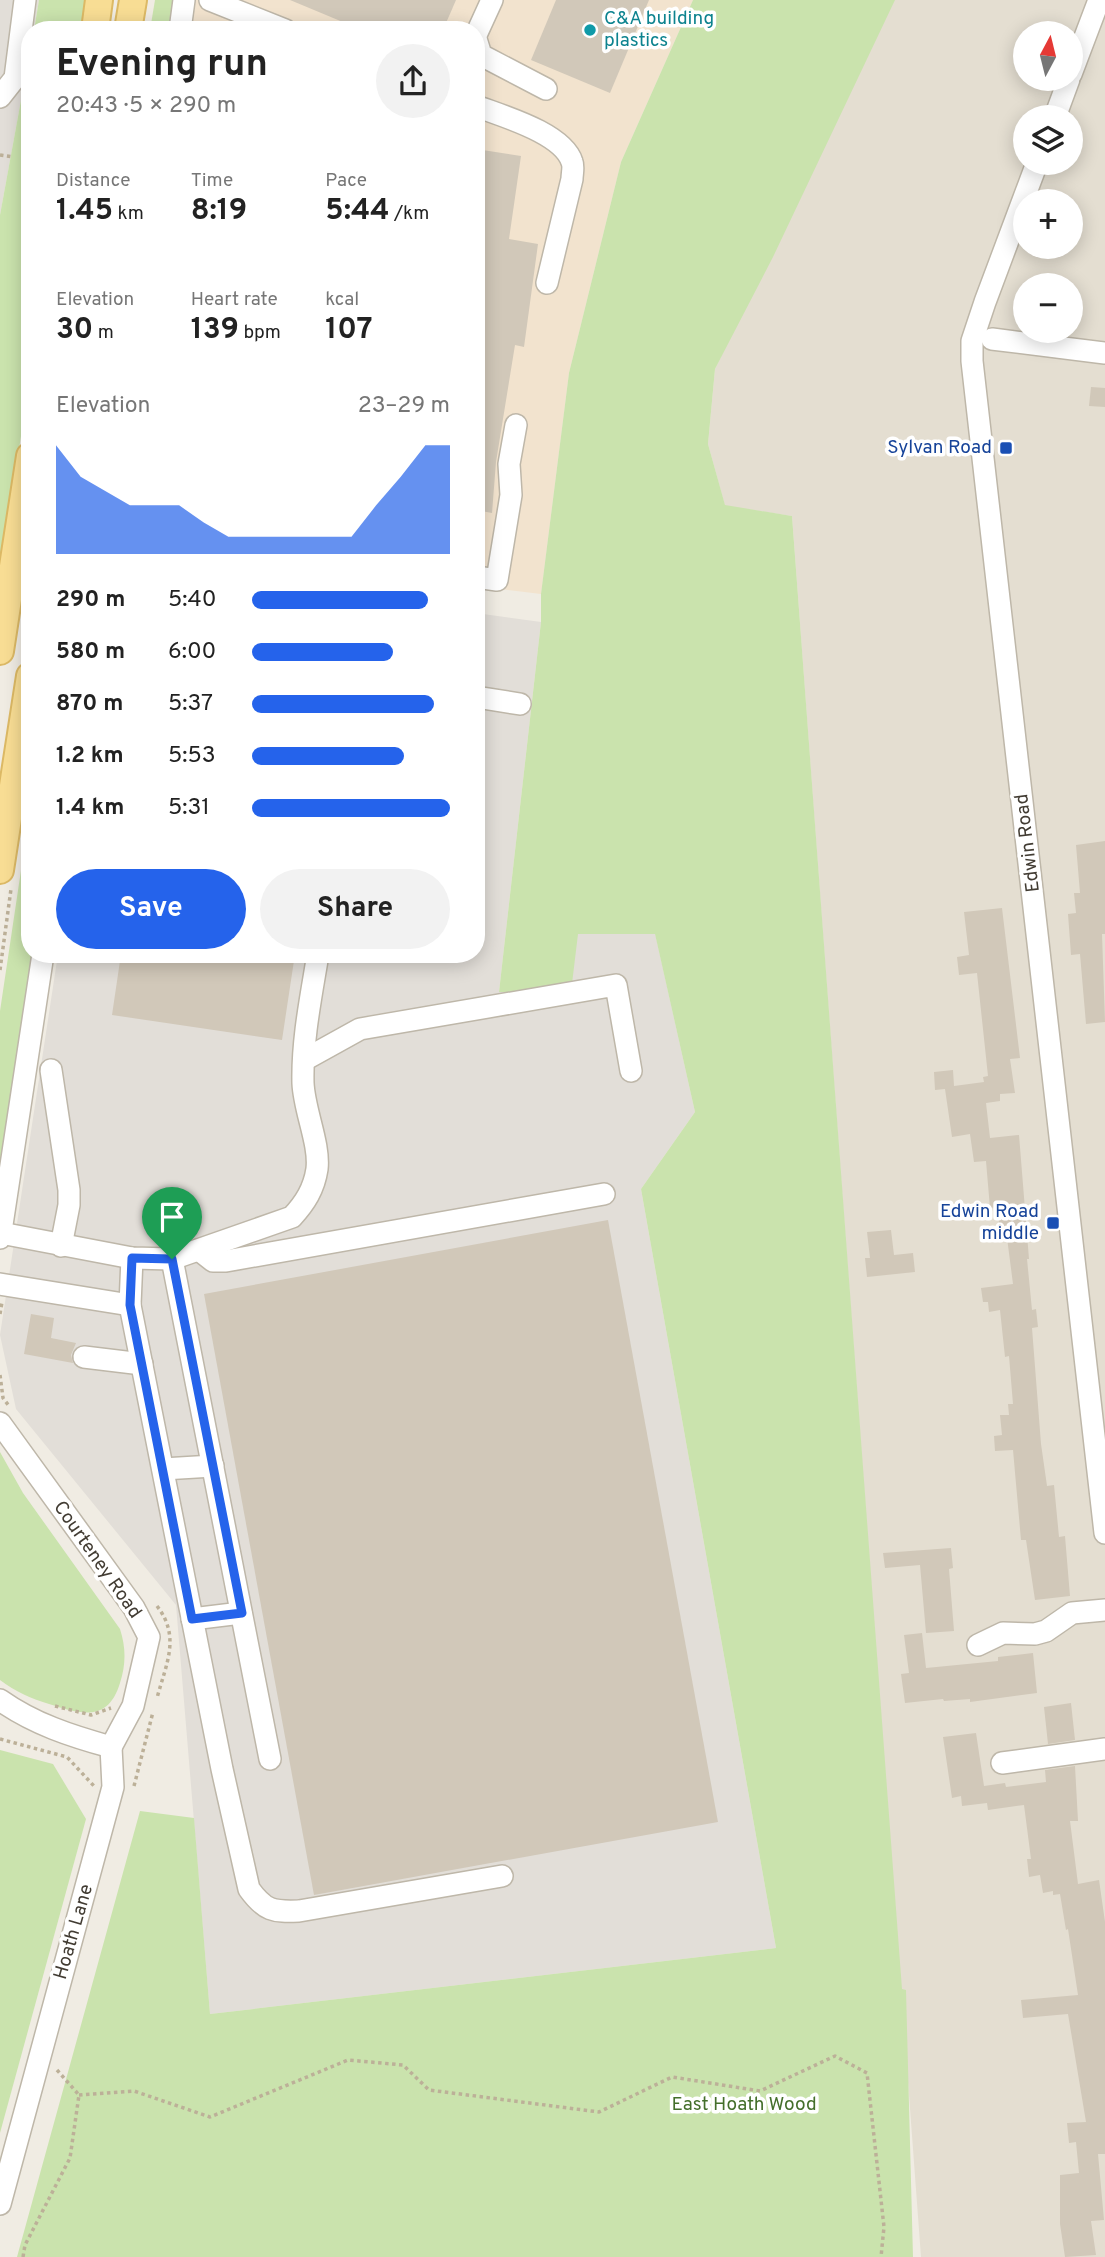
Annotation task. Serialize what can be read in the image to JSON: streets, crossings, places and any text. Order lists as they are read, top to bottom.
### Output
{
  "streets": {
    "street": ["Edwin Road", "Courteney Road", "Hoath Lane"]
  },
  "crossings": [
    ["Courteney Road", "Hoath Lane"]
  ],
  "parks": ["East Hoath Wood"],
  "places": {
    "other": ["C&A building plastics"],
    "transit": ["Sylvan Road", "Edwin Road middle"]
  },
  "north": "top",
  "page": {
    "map_buttons": ["+", "−"],
    "heading": ["Evening run", "20:43 · 5 × 290 m"],
    "stats": [
      ["Distance", "1.45 km"],
      ["Time", "8:19"],
      ["Pace", "5:44 /km"],
      ["Elevation", "30 m"],
      ["Heart rate", "139 bpm"],
      ["kcal", "107"]
    ],
    "chart": ["Elevation", "23–29 m"],
    "list": [
      {
        "name": "290 m",
        "note": "5:40"
      },
      {
        "name": "580 m",
        "note": "6:00"
      },
      {
        "name": "870 m",
        "note": "5:37"
      },
      {
        "name": "1.2 km",
        "note": "5:53"
      },
      {
        "name": "1.4 km",
        "note": "5:31"
      }
    ],
    "buttons": ["Save", "Share"]
  }
}
